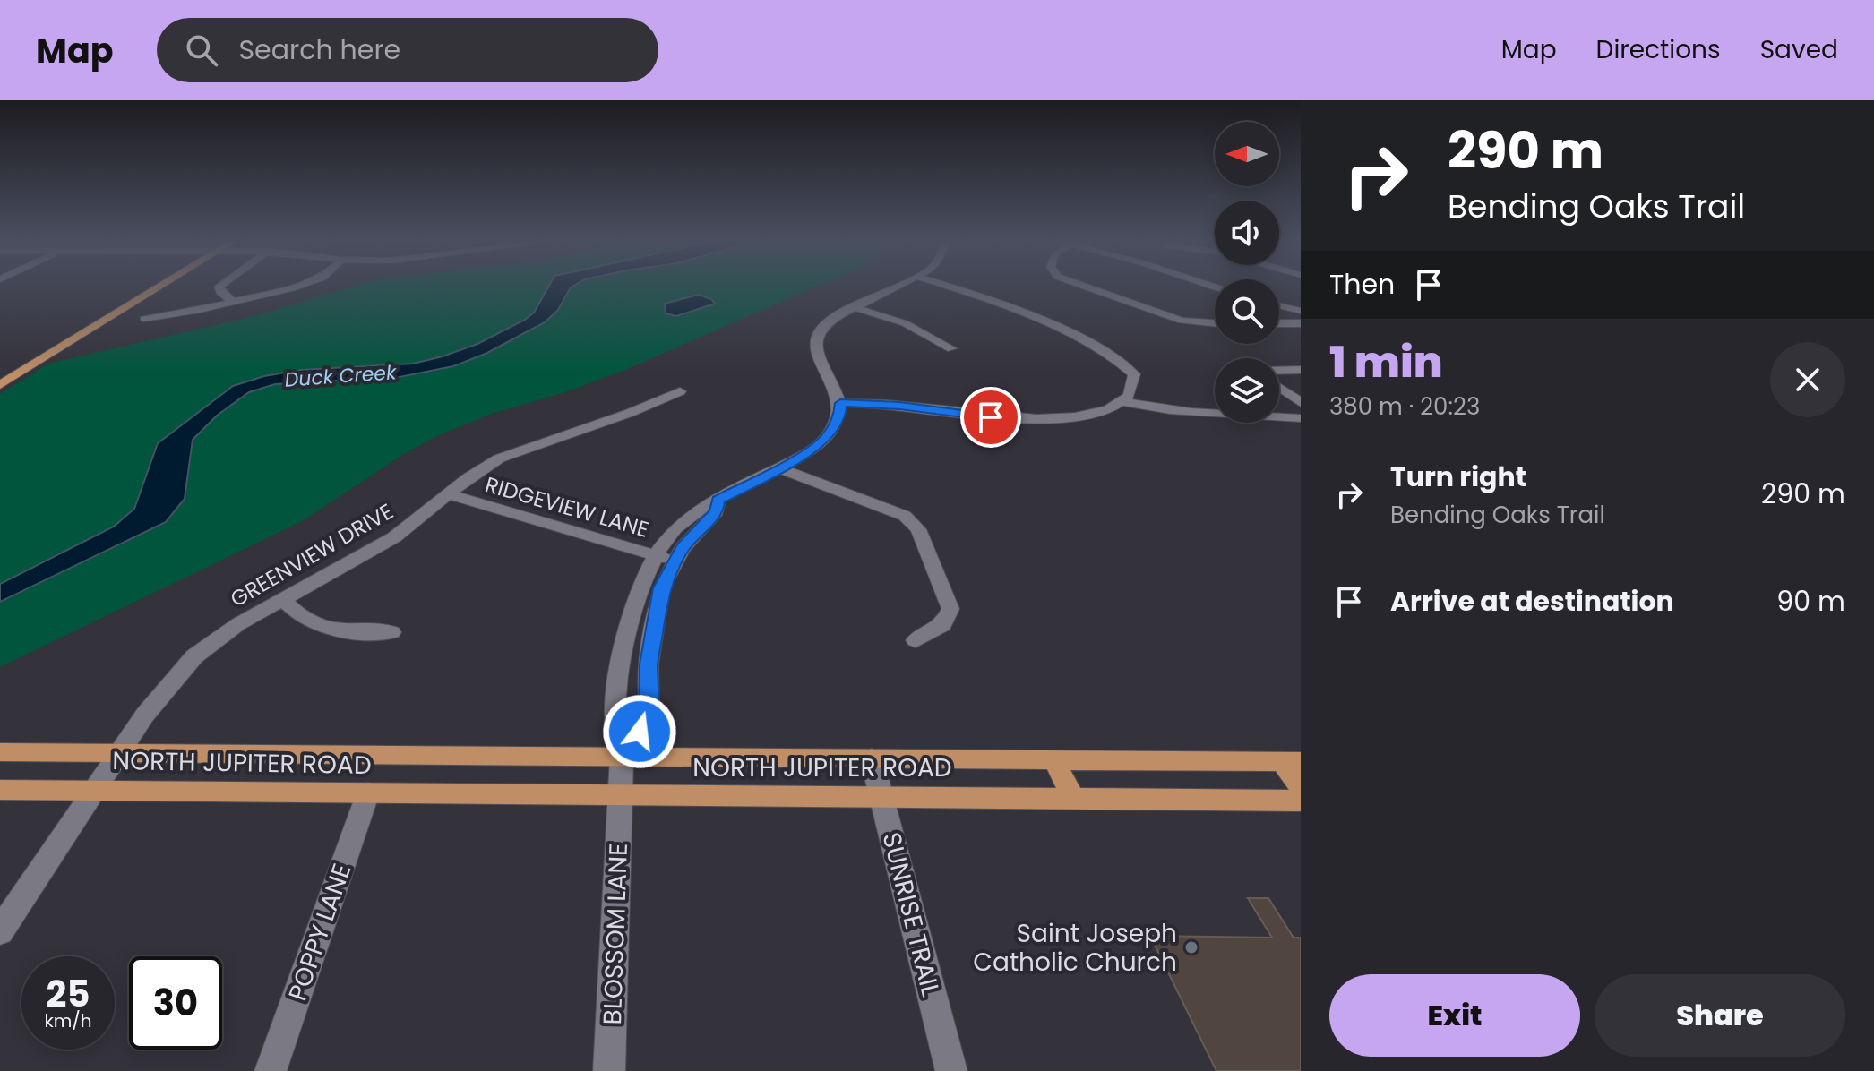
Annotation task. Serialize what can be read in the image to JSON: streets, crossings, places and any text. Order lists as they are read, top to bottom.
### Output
{
  "streets": {
    "main road": ["NORTH JUPITER ROAD"],
    "street": [
      "RIDGEVIEW LANE",
      "GREENVIEW DRIVE",
      "SUNRISE TRAIL",
      "POPPY LANE",
      "BLOSSOM LANE"
    ]
  },
  "crossings": [
    ["RIDGEVIEW LANE", "GREENVIEW DRIVE"],
    ["RIDGEVIEW LANE", "BLOSSOM LANE"],
    ["GREENVIEW DRIVE", "NORTH JUPITER ROAD"],
    ["NORTH JUPITER ROAD", "SUNRISE TRAIL"],
    ["NORTH JUPITER ROAD", "POPPY LANE"],
    ["NORTH JUPITER ROAD", "BLOSSOM LANE"]
  ],
  "water": ["Duck Creek"],
  "places": ["Saint Joseph Catholic Church"],
  "north": "left",
  "page": {
    "header": "Map",
    "search": "Search here",
    "nav": ["Map", "Directions", "Saved"],
    "turn": ["290 m", "Bending Oaks Trail"],
    "then": "Then",
    "heading": ["1 min", "380 m · 20:23"],
    "list": [
      {
        "name": "Turn right",
        "note": "Bending Oaks Trail",
        "value": "290 m"
      },
      {
        "name": "Arrive at destination",
        "value": "90 m"
      }
    ],
    "speed": "25 km/h",
    "limit": "30",
    "buttons": ["Exit", "Share"]
  }
}
